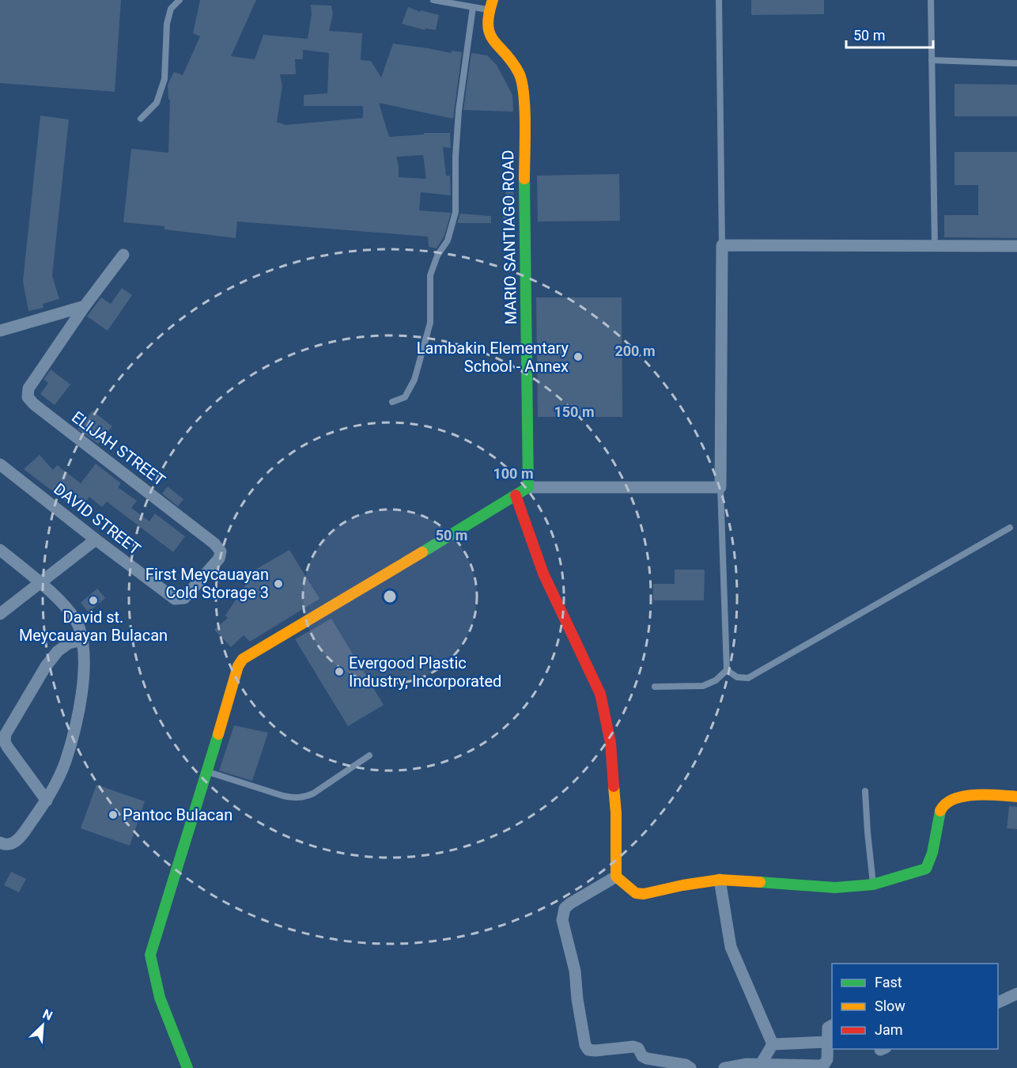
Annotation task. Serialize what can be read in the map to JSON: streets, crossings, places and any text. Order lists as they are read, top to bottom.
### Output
{
  "streets": {
    "street": ["MARIO SANTIAGO ROAD", "ELIJAH STREET", "DAVID STREET"]
  },
  "crossings": [
    ["ELIJAH STREET", "DAVID STREET"]
  ],
  "places": [
    "Lambakin Elementary School - Annex",
    "First Meycauayan Cold Storage 3",
    "David st. Meycauayan Bulacan",
    "Evergood Plastic Industry, Incorporated",
    "Pantoc Bulacan"
  ],
  "legend": ["Fast", "Slow", "Jam"],
  "scale_bar": "50 m",
  "north": "top right",
  "rings": [
    "200 m",
    "150 m",
    "100 m",
    "50 m"
  ]
}
